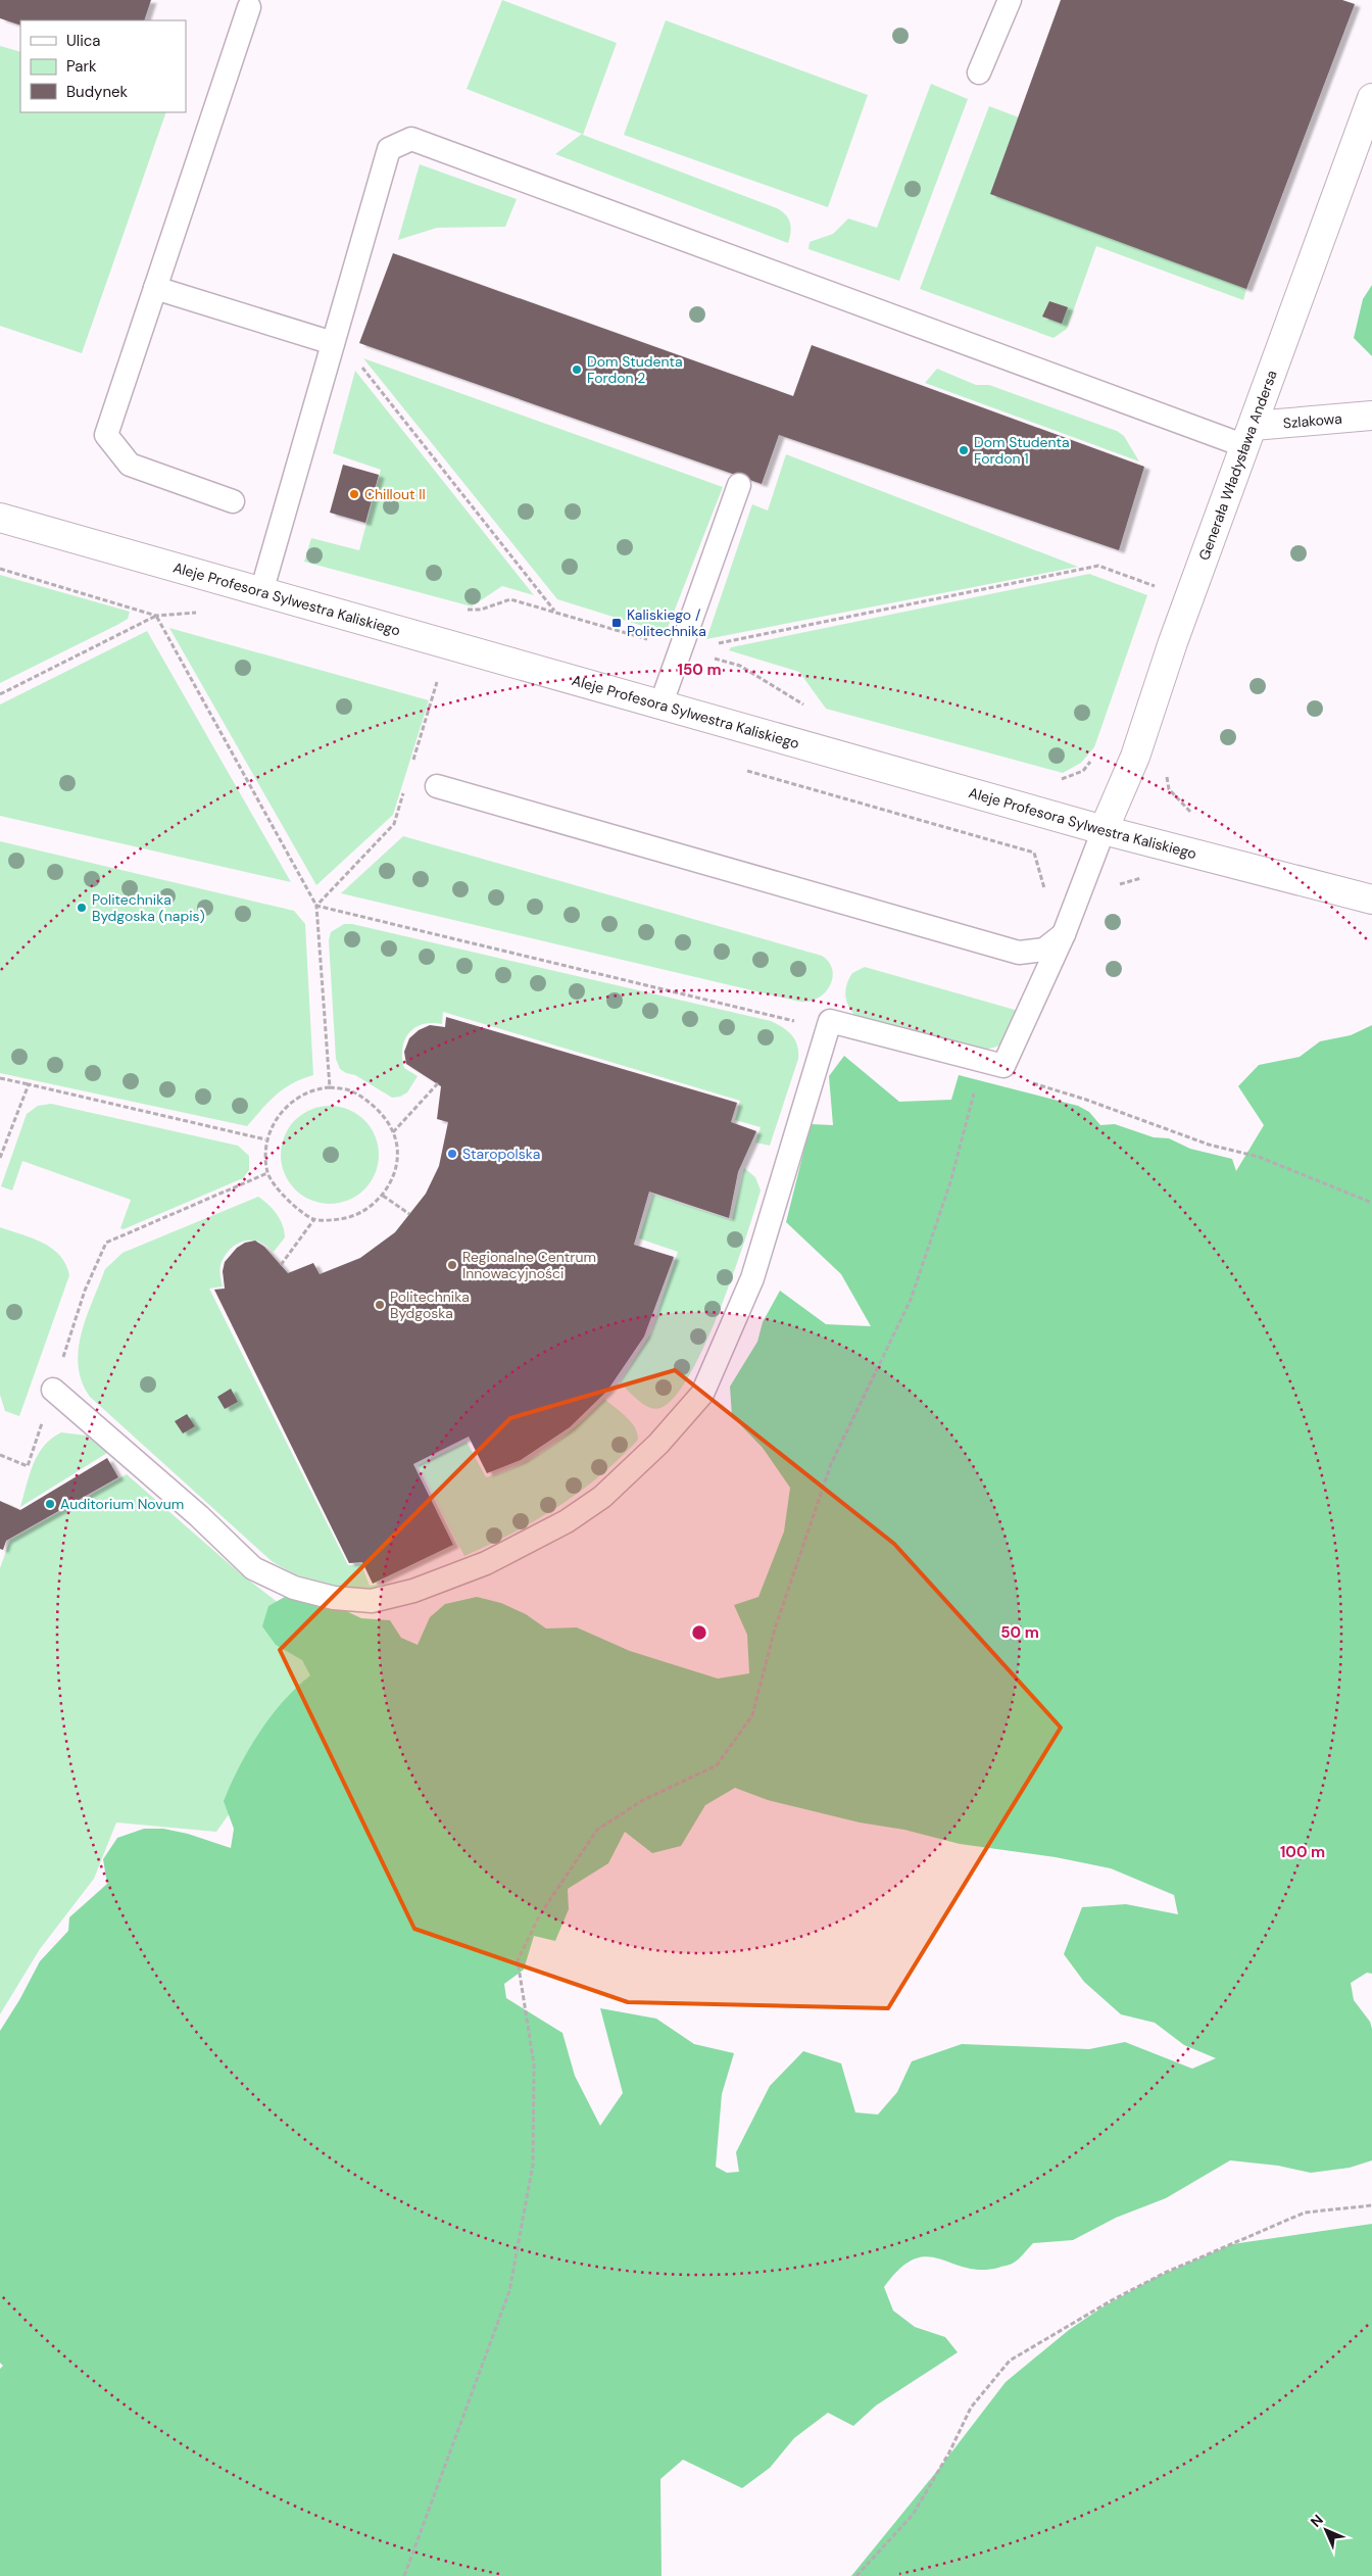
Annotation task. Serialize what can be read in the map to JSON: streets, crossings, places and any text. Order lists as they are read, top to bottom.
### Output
{
  "streets": {
    "street": ["Szlakowa", "Generała Władysława Andersa", "Aleje Profesora Sylwestra Kaliskiego"]
  },
  "crossings": [
    ["Szlakowa", "Generała Władysława Andersa"],
    ["Generała Władysława Andersa", "Aleje Profesora Sylwestra Kaliskiego"]
  ],
  "places": {
    "other": [
      "Dom Studenta Fordon 2",
      "Dom Studenta Fordon 1",
      "Chillout II",
      "Politechnika Bydgoska (napis)",
      "Staropolska",
      "Regionalne Centrum Innowacyjności",
      "Politechnika Bydgoska",
      "Auditorium Novum"
    ],
    "transit": ["Kaliskiego / Politechnika"]
  },
  "legend": ["Ulica", "Park", "Budynek"],
  "north": "top left",
  "rings": ["150 m", "50 m", "100 m"]
}
